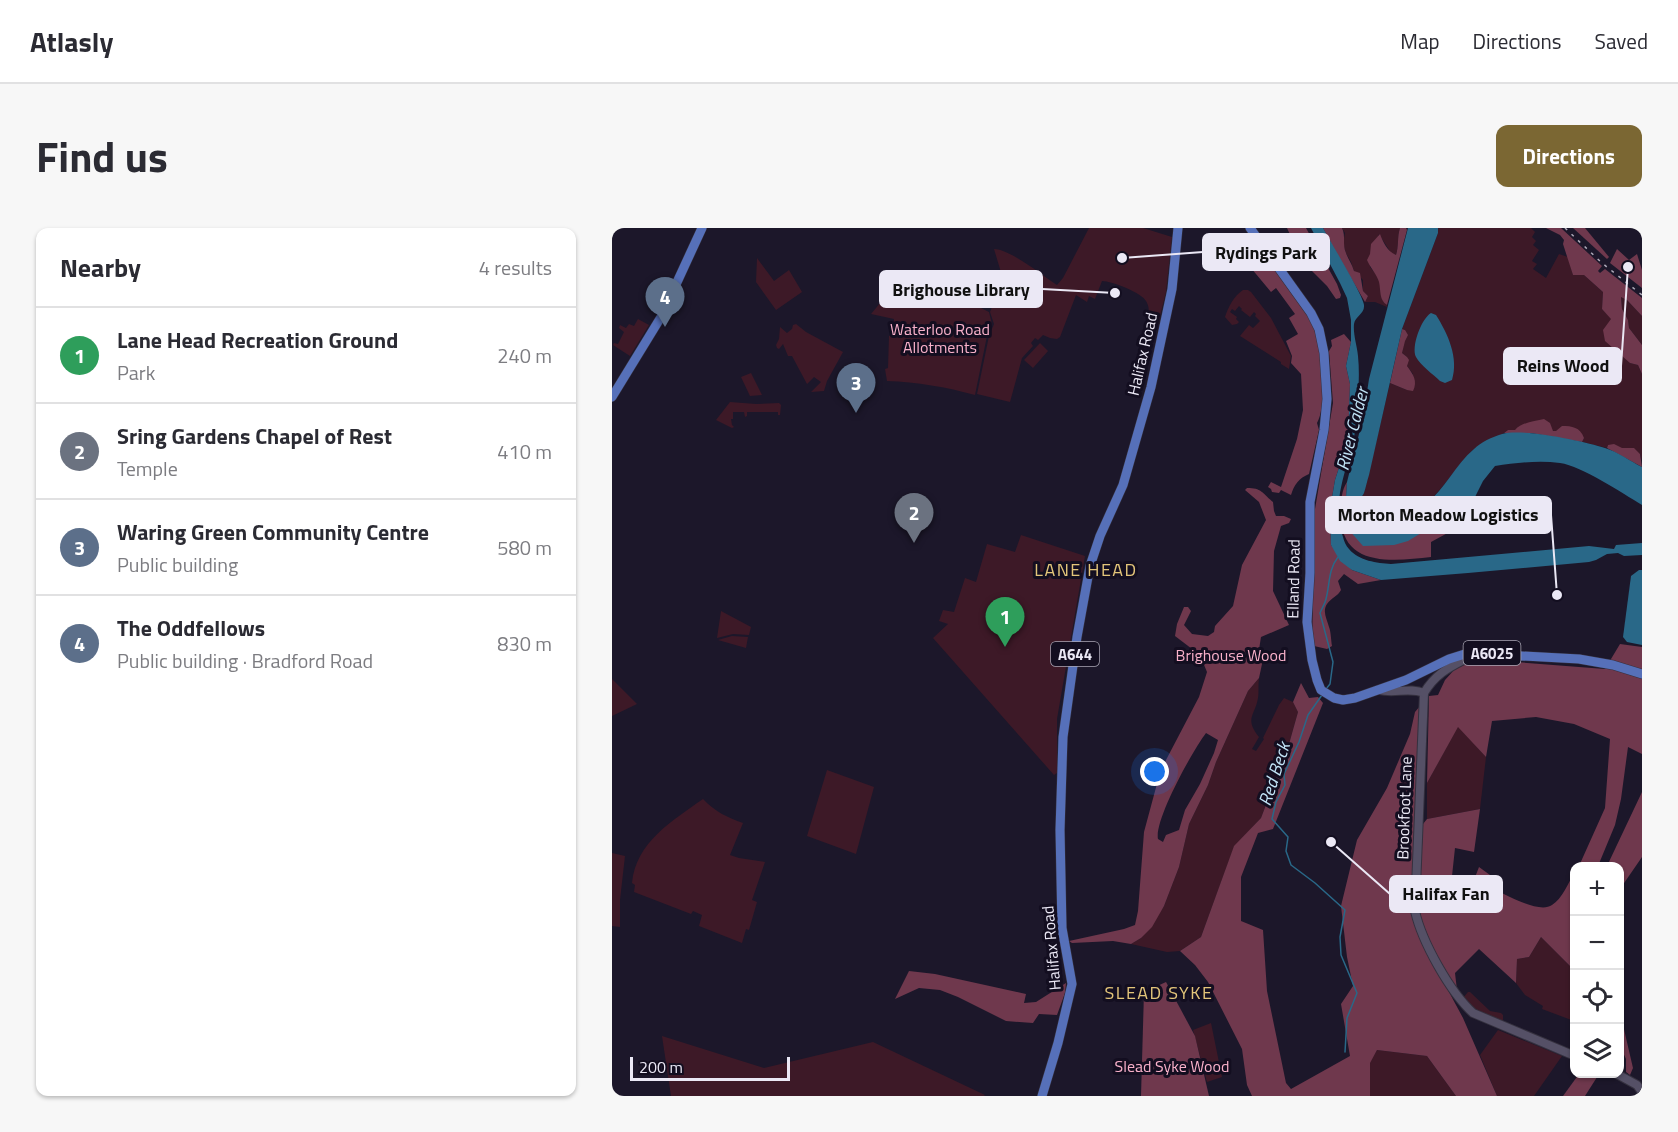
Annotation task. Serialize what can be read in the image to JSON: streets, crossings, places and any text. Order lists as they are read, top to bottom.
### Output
{
  "streets": {
    "main road": [
      "Halifax Road",
      "Elland Road",
      "A6025",
      "A644"
    ],
    "street": ["Brookfoot Lane"]
  },
  "districts": ["LANE HEAD", "SLEAD SYKE"],
  "water": ["River Calder", "Red Beck"],
  "parks": ["Waterloo Road Allotments", "Brighouse Wood", "Slead Syke Wood"],
  "places": [
    "Rydings Park",
    "Reins Wood",
    "Brighouse Library",
    "Morton Meadow Logistics",
    "Halifax Fan"
  ],
  "scale_bar": "200 m",
  "page": {
    "header": "Atlasly",
    "nav": ["Map", "Directions", "Saved"],
    "title": "Find us",
    "buttons": "Directions",
    "heading": ["Nearby", "4 results"],
    "pins": [
      "4",
      "3",
      "2",
      "1"
    ],
    "list": [
      {
        "mark": "1",
        "name": "Lane Head Recreation Ground",
        "note": "Park",
        "value": "240 m"
      },
      {
        "mark": "2",
        "name": "Sring Gardens Chapel of Rest",
        "note": "Temple",
        "value": "410 m"
      },
      {
        "mark": "3",
        "name": "Waring Green Community Centre",
        "note": "Public building",
        "value": "580 m"
      },
      {
        "mark": "4",
        "name": "The Oddfellows",
        "note": "Public building · Bradford Road",
        "value": "830 m"
      }
    ],
    "map_buttons": ["+", "−"],
    "scale": "200 m"
  }
}
